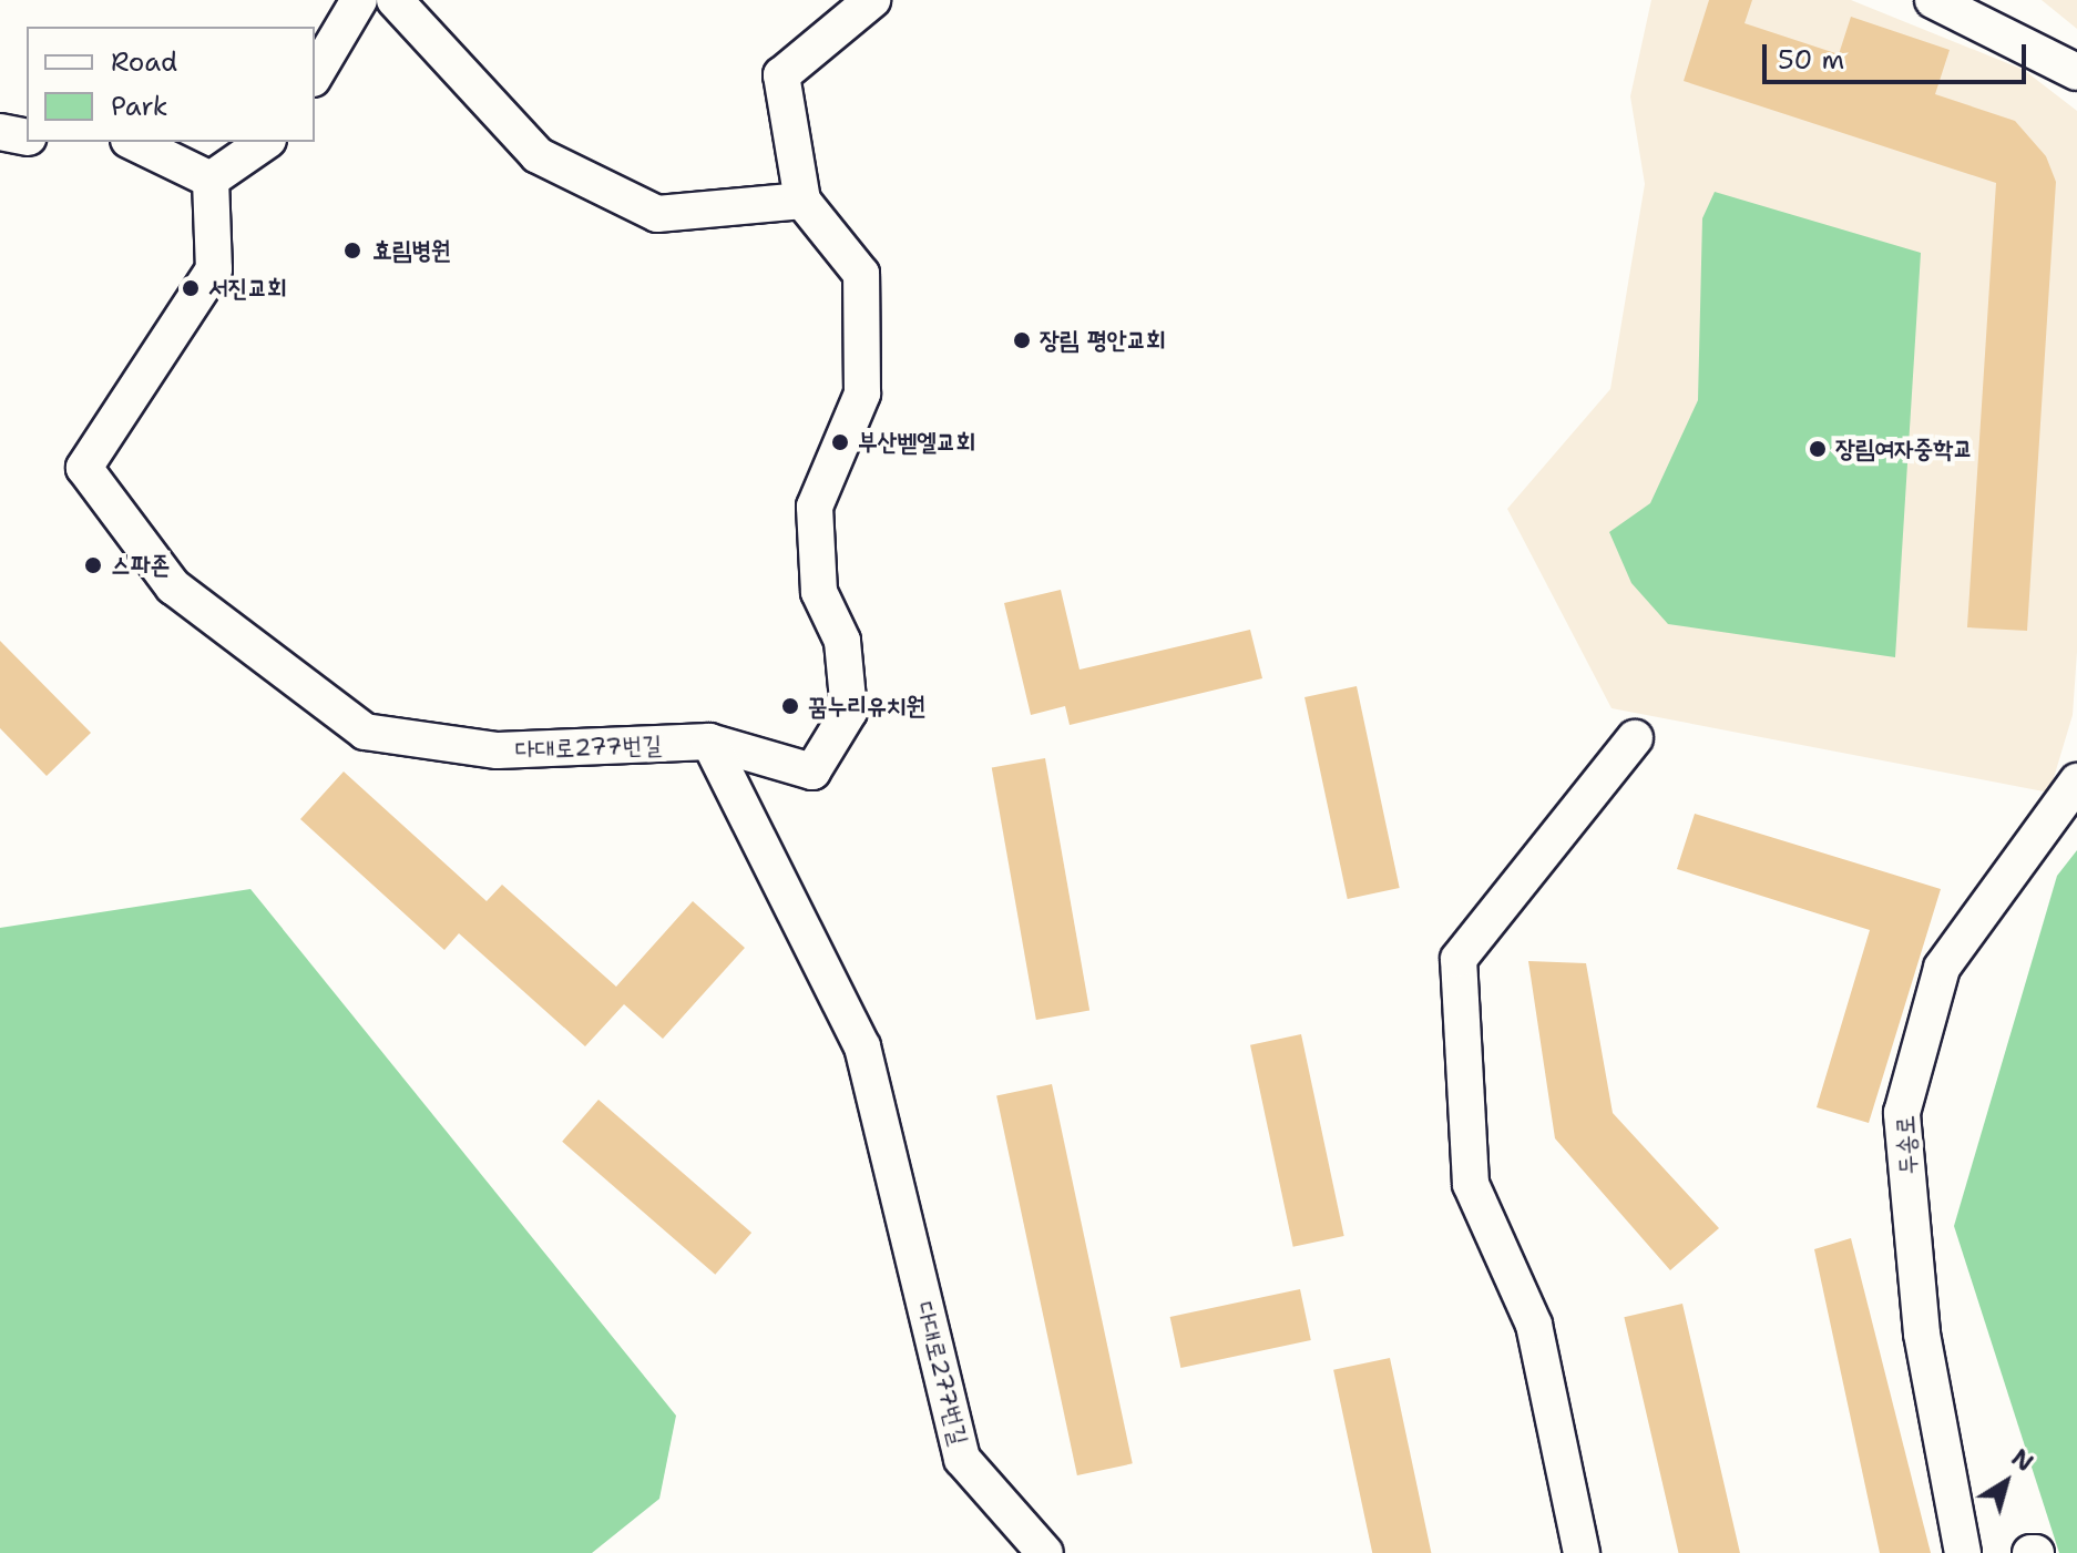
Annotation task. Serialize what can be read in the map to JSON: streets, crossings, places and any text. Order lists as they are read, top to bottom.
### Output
{
  "streets": {
    "street": ["다대로277번길", "두송로"]
  },
  "places": [
    "효림병원",
    "서진교회",
    "장림 평안교회",
    "부산벧엘교회",
    "장림여자중학교",
    "스파존",
    "꿈누리유치원"
  ],
  "legend": ["Road", "Park"],
  "scale_bar": "50 m",
  "north": "top right"
}
